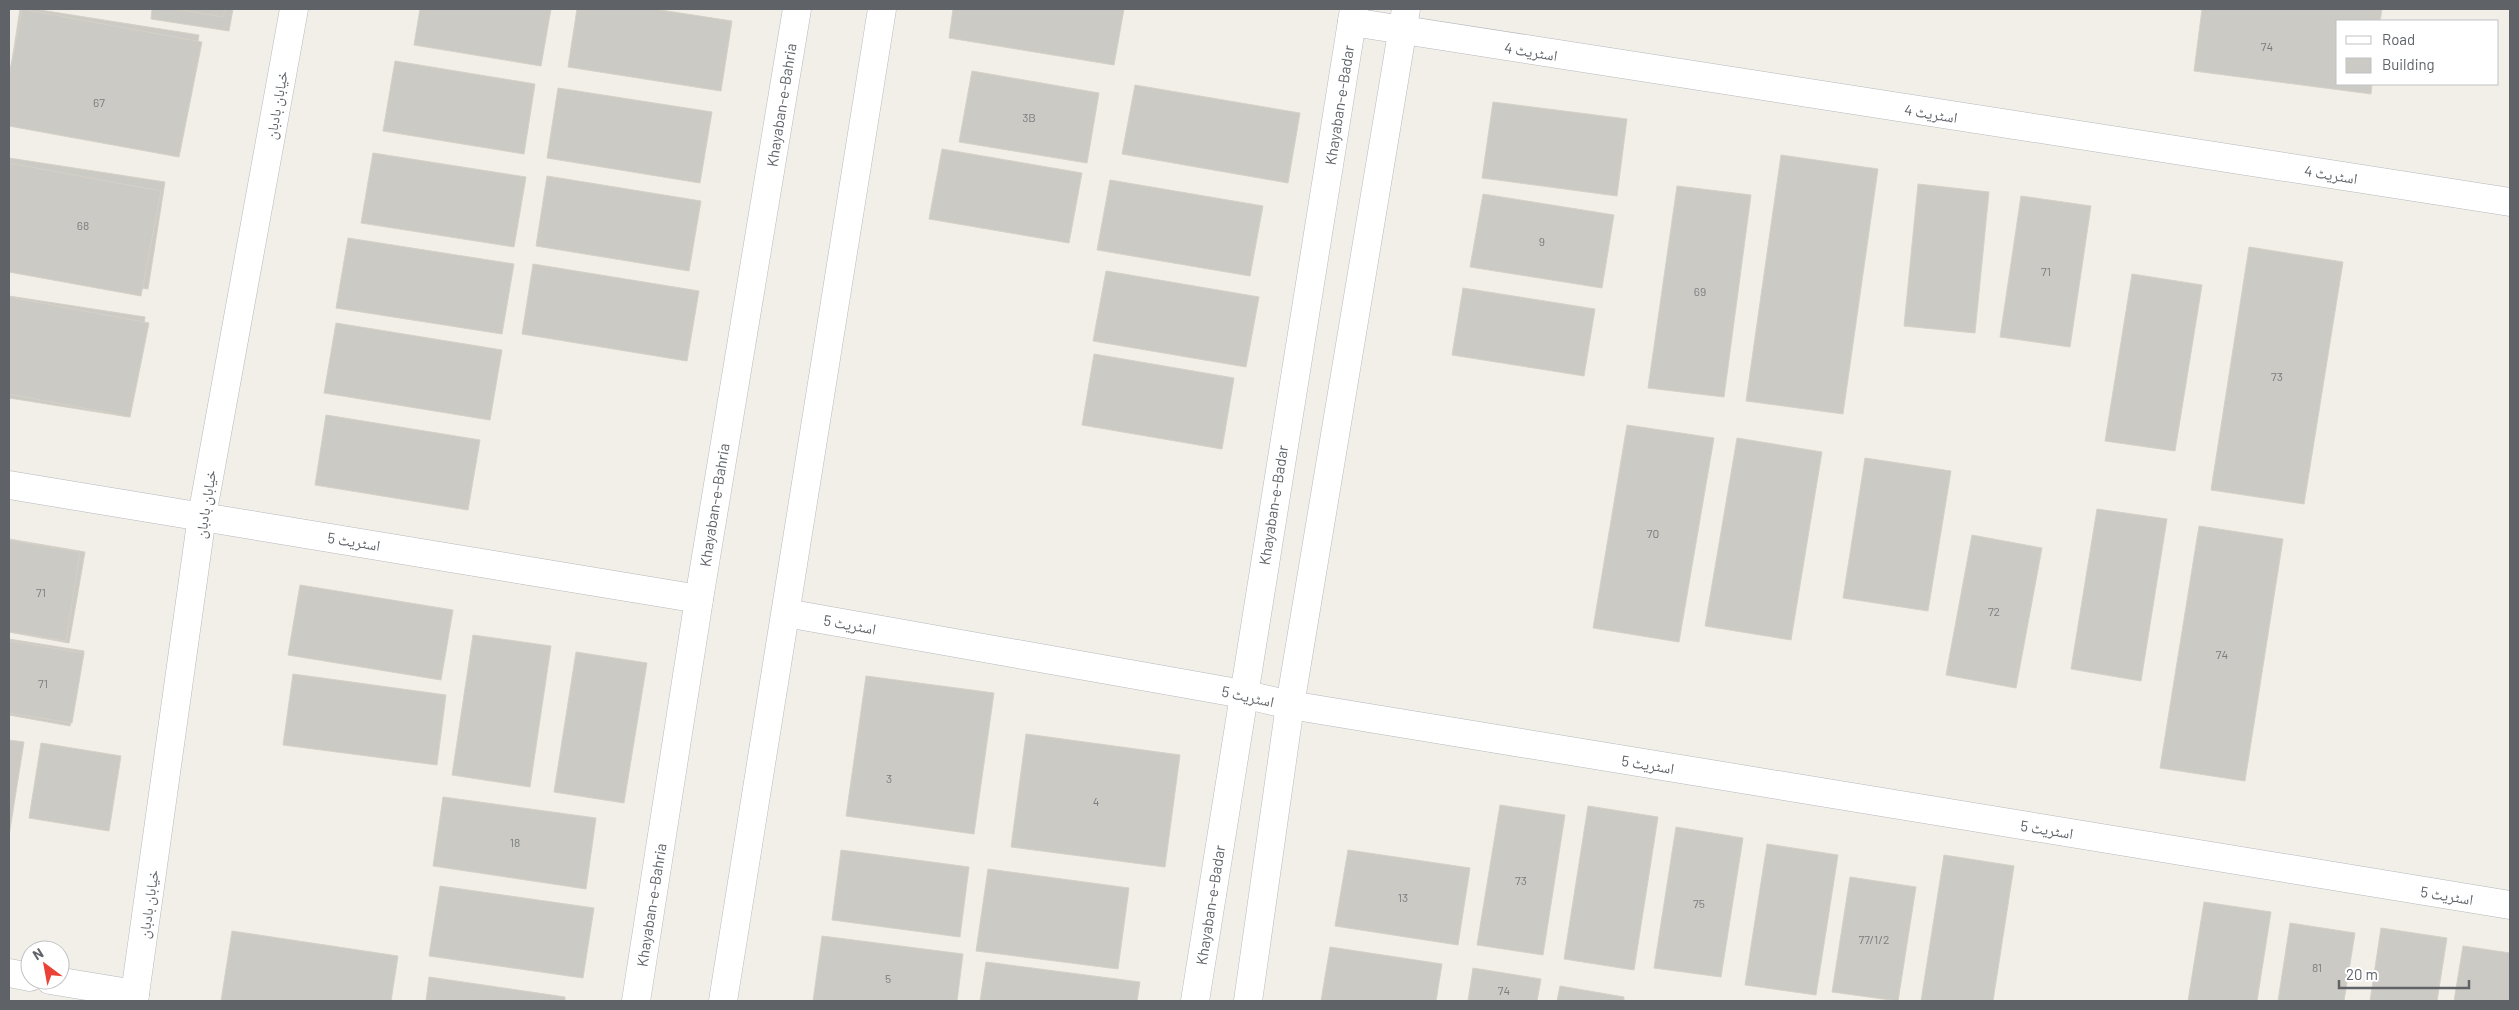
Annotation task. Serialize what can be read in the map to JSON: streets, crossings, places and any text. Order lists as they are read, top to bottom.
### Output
{
  "streets": {
    "street": [
      "اسٹریٹ 4",
      "خیابان بادبان",
      "Khayaban-e-Bahria",
      "Khayaban-e-Badar",
      "اسٹریٹ 5"
    ]
  },
  "crossings": [
    ["اسٹریٹ 4", "Khayaban-e-Badar"],
    ["خیابان بادبان", "اسٹریٹ 5"],
    ["Khayaban-e-Bahria", "اسٹریٹ 5"],
    ["Khayaban-e-Badar", "اسٹریٹ 5"]
  ],
  "house_numbers": [
    "74",
    "67",
    "3B",
    "68",
    "9",
    "71",
    "69",
    "73",
    "70",
    "71",
    "72",
    "74",
    "71",
    "3",
    "4",
    "18",
    "73",
    "13",
    "75",
    "77/1/2",
    "81",
    "5",
    "74"
  ],
  "legend": ["Road", "Building"],
  "scale_bar": "20 m",
  "north": "top left"
}
